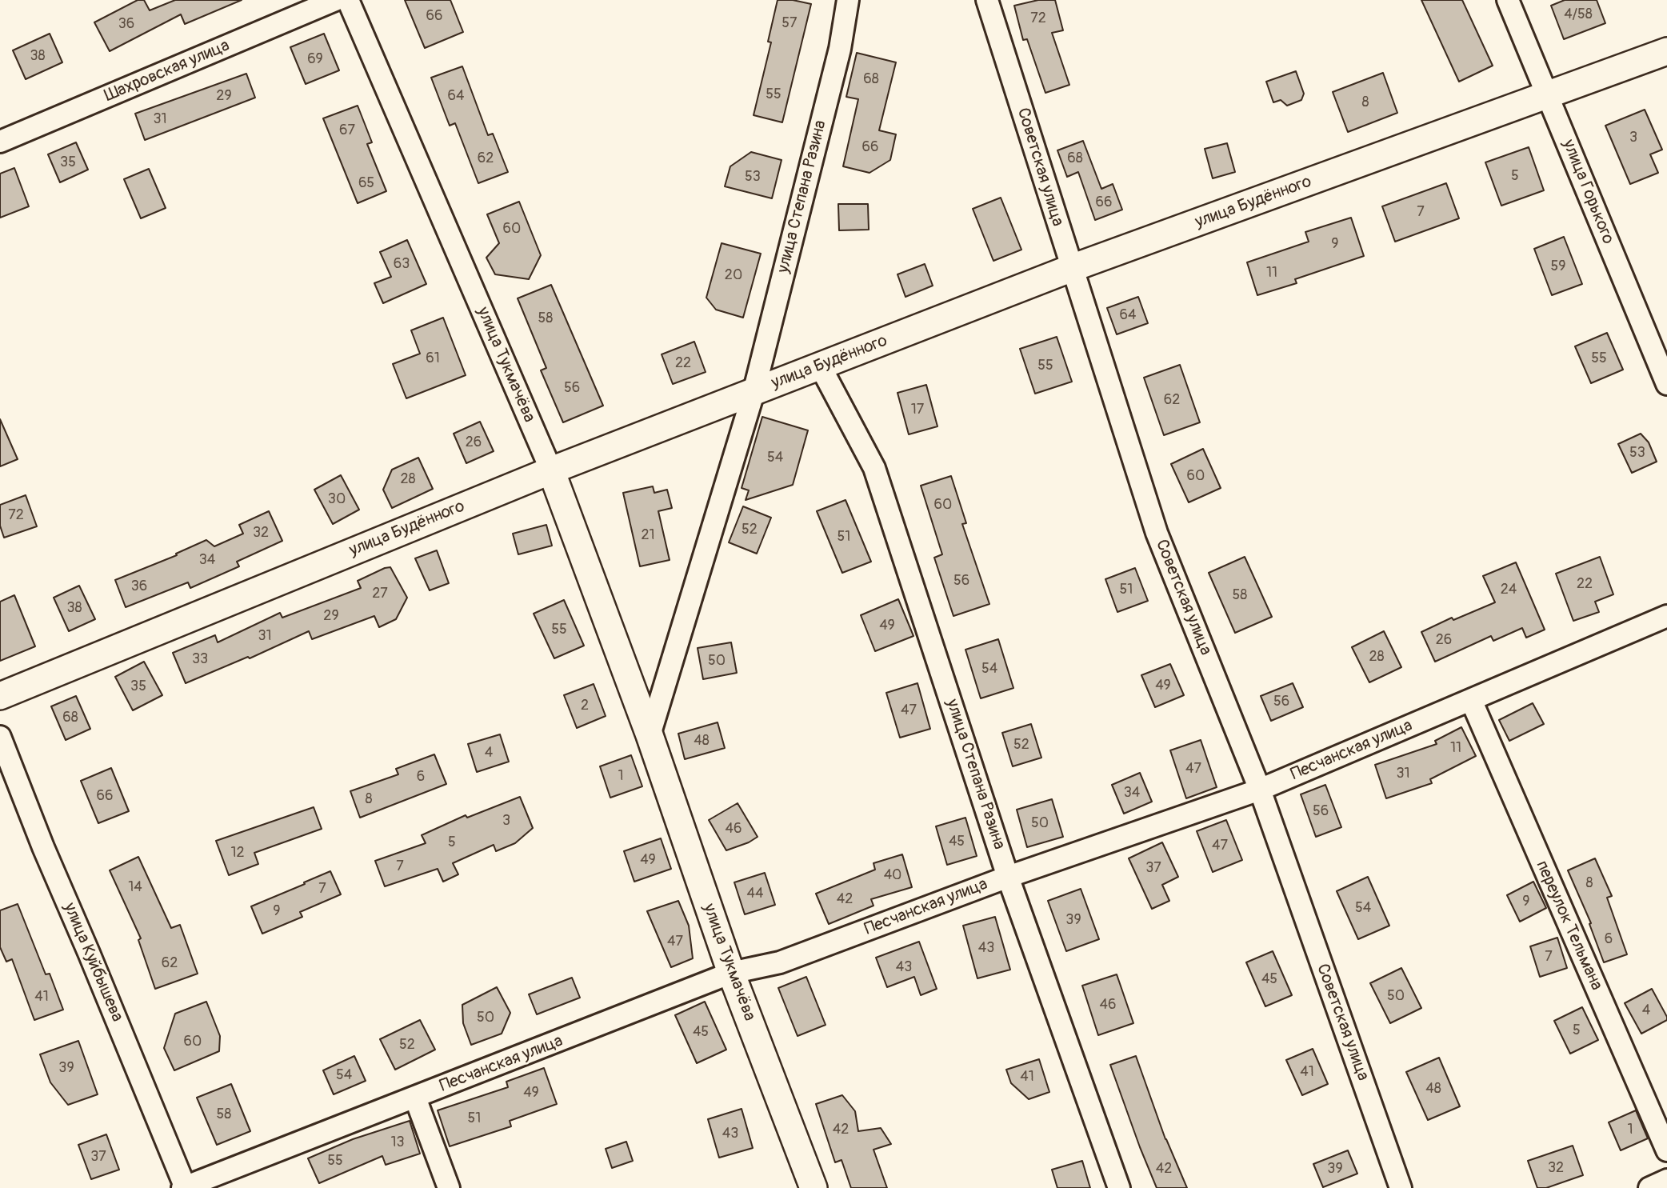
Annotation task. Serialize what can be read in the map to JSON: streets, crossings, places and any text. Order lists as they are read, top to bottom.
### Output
{
  "streets": {
    "street": [
      "Шахровская улица",
      "Советская улица",
      "улица Горького",
      "улица Степана Разина",
      "улица Будённого",
      "улица Тукмачёва",
      "Песчанская улица",
      "переулок Тельмана",
      "улица Куйбышева"
    ]
  },
  "crossings": [
    ["Советская улица", "улица Будённого"],
    ["Советская улица", "Песчанская улица"],
    ["улица Горького", "улица Будённого"],
    ["улица Степана Разина", "улица Будённого"],
    ["улица Степана Разина", "Песчанская улица"],
    ["улица Будённого", "улица Тукмачёва"],
    ["улица Тукмачёва", "Песчанская улица"],
    ["Песчанская улица", "переулок Тельмана"],
    ["Песчанская улица", "улица Куйбышева"]
  ],
  "house_numbers": [
    "4/58",
    "66",
    "72",
    "57",
    "36",
    "38",
    "69",
    "68",
    "55",
    "29",
    "64",
    "8",
    "31",
    "67",
    "3",
    "66",
    "62",
    "68",
    "35",
    "5",
    "53",
    "65",
    "66",
    "7",
    "60",
    "9",
    "63",
    "59",
    "11",
    "20",
    "64",
    "58",
    "61",
    "55",
    "22",
    "55",
    "56",
    "62",
    "17",
    "26",
    "53",
    "54",
    "60",
    "28",
    "30",
    "60",
    "72",
    "52",
    "32",
    "21",
    "51",
    "34",
    "56",
    "22",
    "36",
    "51",
    "24",
    "27",
    "58",
    "38",
    "29",
    "49",
    "55",
    "31",
    "26",
    "28",
    "33",
    "50",
    "54",
    "49",
    "35",
    "56",
    "2",
    "47",
    "68",
    "48",
    "52",
    "11",
    "4",
    "47",
    "31",
    "1",
    "6",
    "34",
    "66",
    "8",
    "56",
    "3",
    "50",
    "46",
    "45",
    "5",
    "47",
    "12",
    "49",
    "7",
    "37",
    "40",
    "8",
    "14",
    "7",
    "44",
    "42",
    "9",
    "54",
    "9",
    "39",
    "6",
    "47",
    "43",
    "7",
    "62",
    "43",
    "45",
    "50",
    "41",
    "46",
    "4",
    "50",
    "5",
    "45",
    "60",
    "52",
    "39",
    "41",
    "54",
    "41",
    "48",
    "49",
    "58",
    "51",
    "42",
    "1",
    "43",
    "13",
    "37",
    "55",
    "32",
    "42",
    "39"
  ]
}
